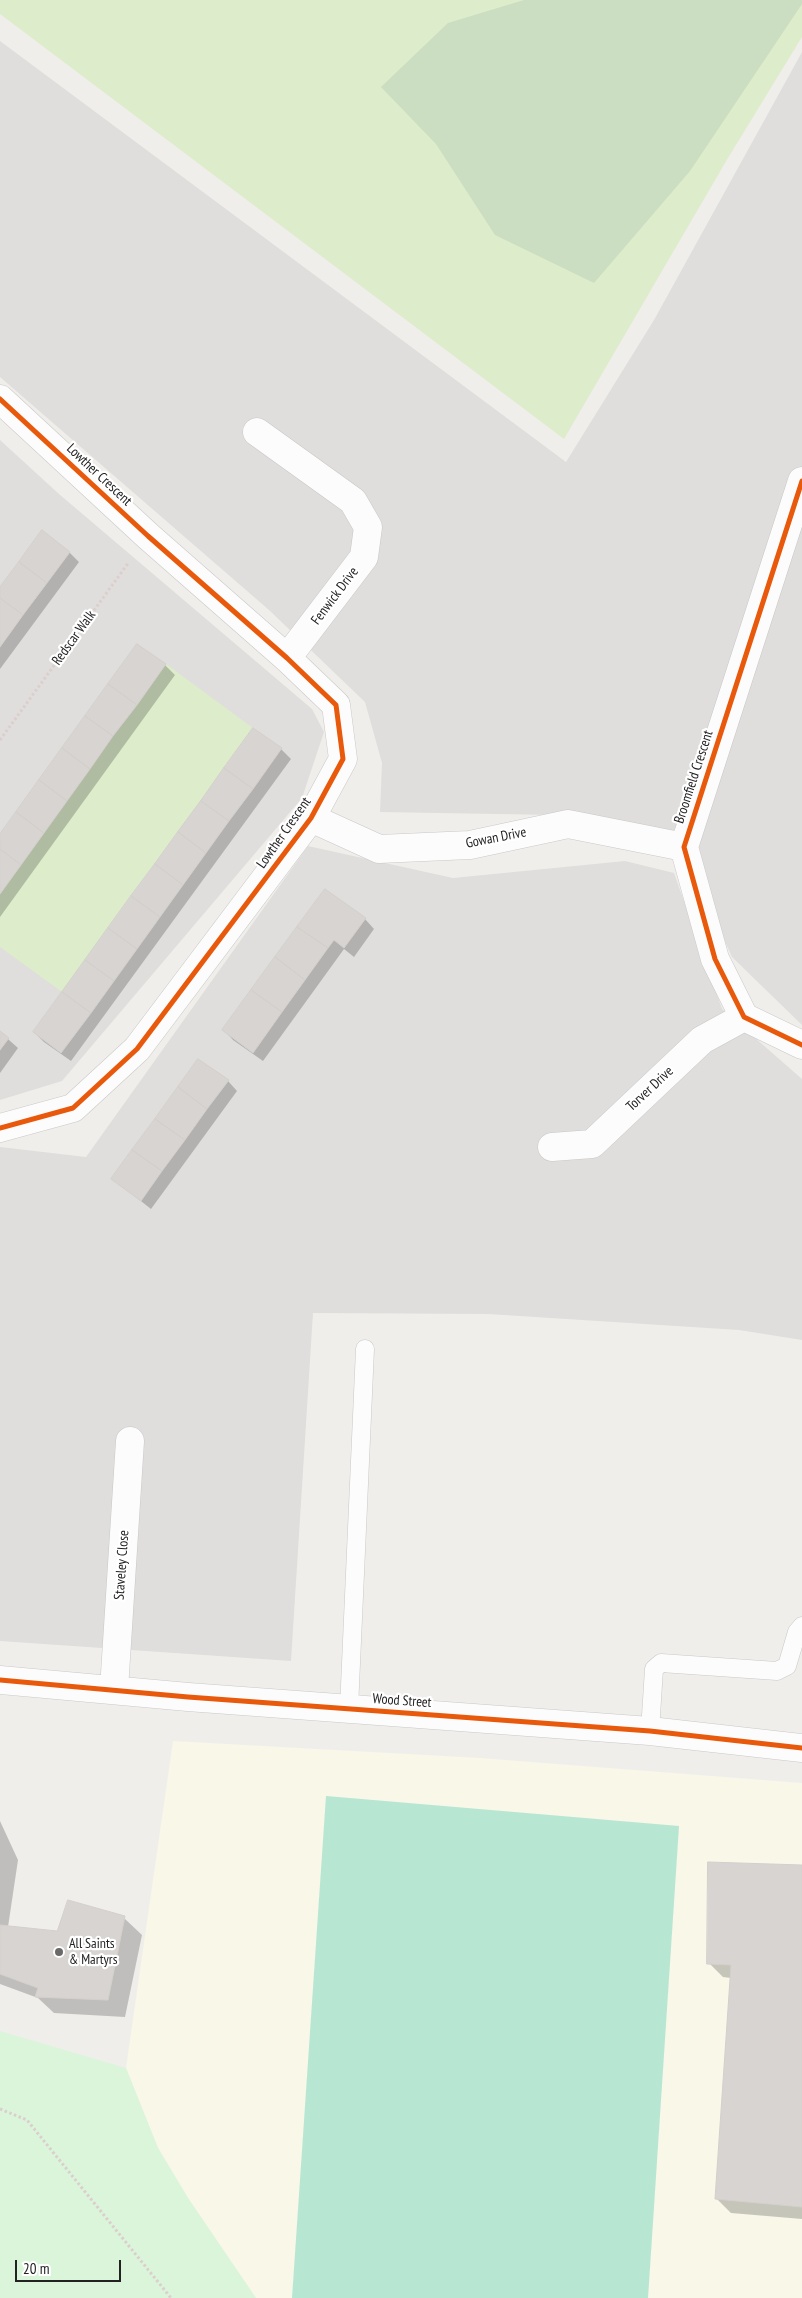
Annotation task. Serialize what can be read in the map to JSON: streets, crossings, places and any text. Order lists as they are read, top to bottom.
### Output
{
  "streets": {
    "street": [
      "Lowther Crescent",
      "Fenwick Drive",
      "Broomfield Crescent",
      "Gowan Drive",
      "Torver Drive",
      "Staveley Close",
      "Wood Street"
    ],
    "path": ["Redscar Walk"]
  },
  "crossings": [
    ["Lowther Crescent", "Fenwick Drive"],
    ["Lowther Crescent", "Redscar Walk"],
    ["Lowther Crescent", "Gowan Drive"],
    ["Broomfield Crescent", "Gowan Drive"],
    ["Staveley Close", "Wood Street"]
  ],
  "places": ["All Saints & Martyrs"],
  "scale_bar": "20 m"
}
